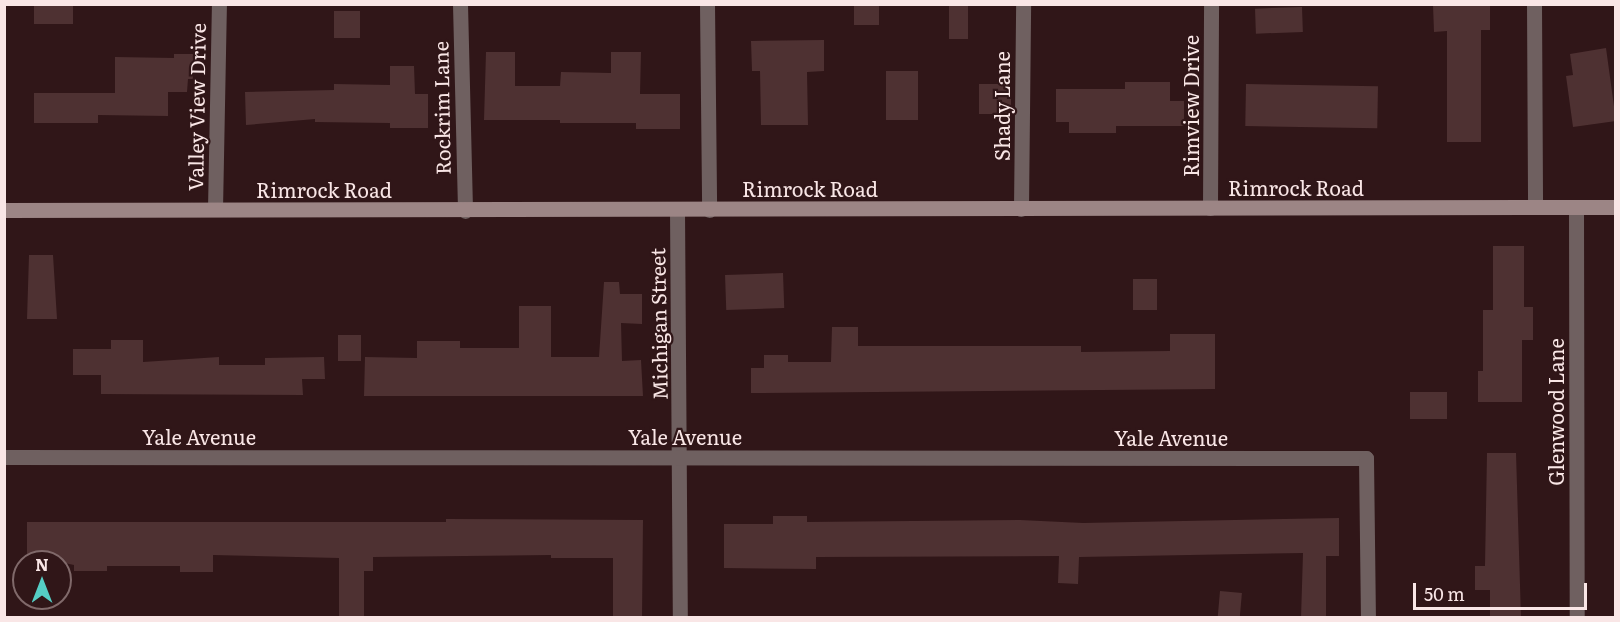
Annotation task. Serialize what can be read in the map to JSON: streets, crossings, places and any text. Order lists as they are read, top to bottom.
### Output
{
  "streets": {
    "main road": ["Rimrock Road"],
    "street": [
      "Shady Lane",
      "Rimview Drive",
      "Valley View Drive",
      "Rockrim Lane",
      "Michigan Street",
      "Glenwood Lane",
      "Yale Avenue"
    ]
  },
  "crossings": [
    ["Shady Lane", "Rimrock Road"],
    ["Rimview Drive", "Rimrock Road"],
    ["Valley View Drive", "Rimrock Road"],
    ["Rockrim Lane", "Rimrock Road"],
    ["Rimrock Road", "Michigan Street"],
    ["Rimrock Road", "Glenwood Lane"],
    ["Michigan Street", "Yale Avenue"]
  ],
  "scale_bar": "50 m",
  "north": "top"
}
